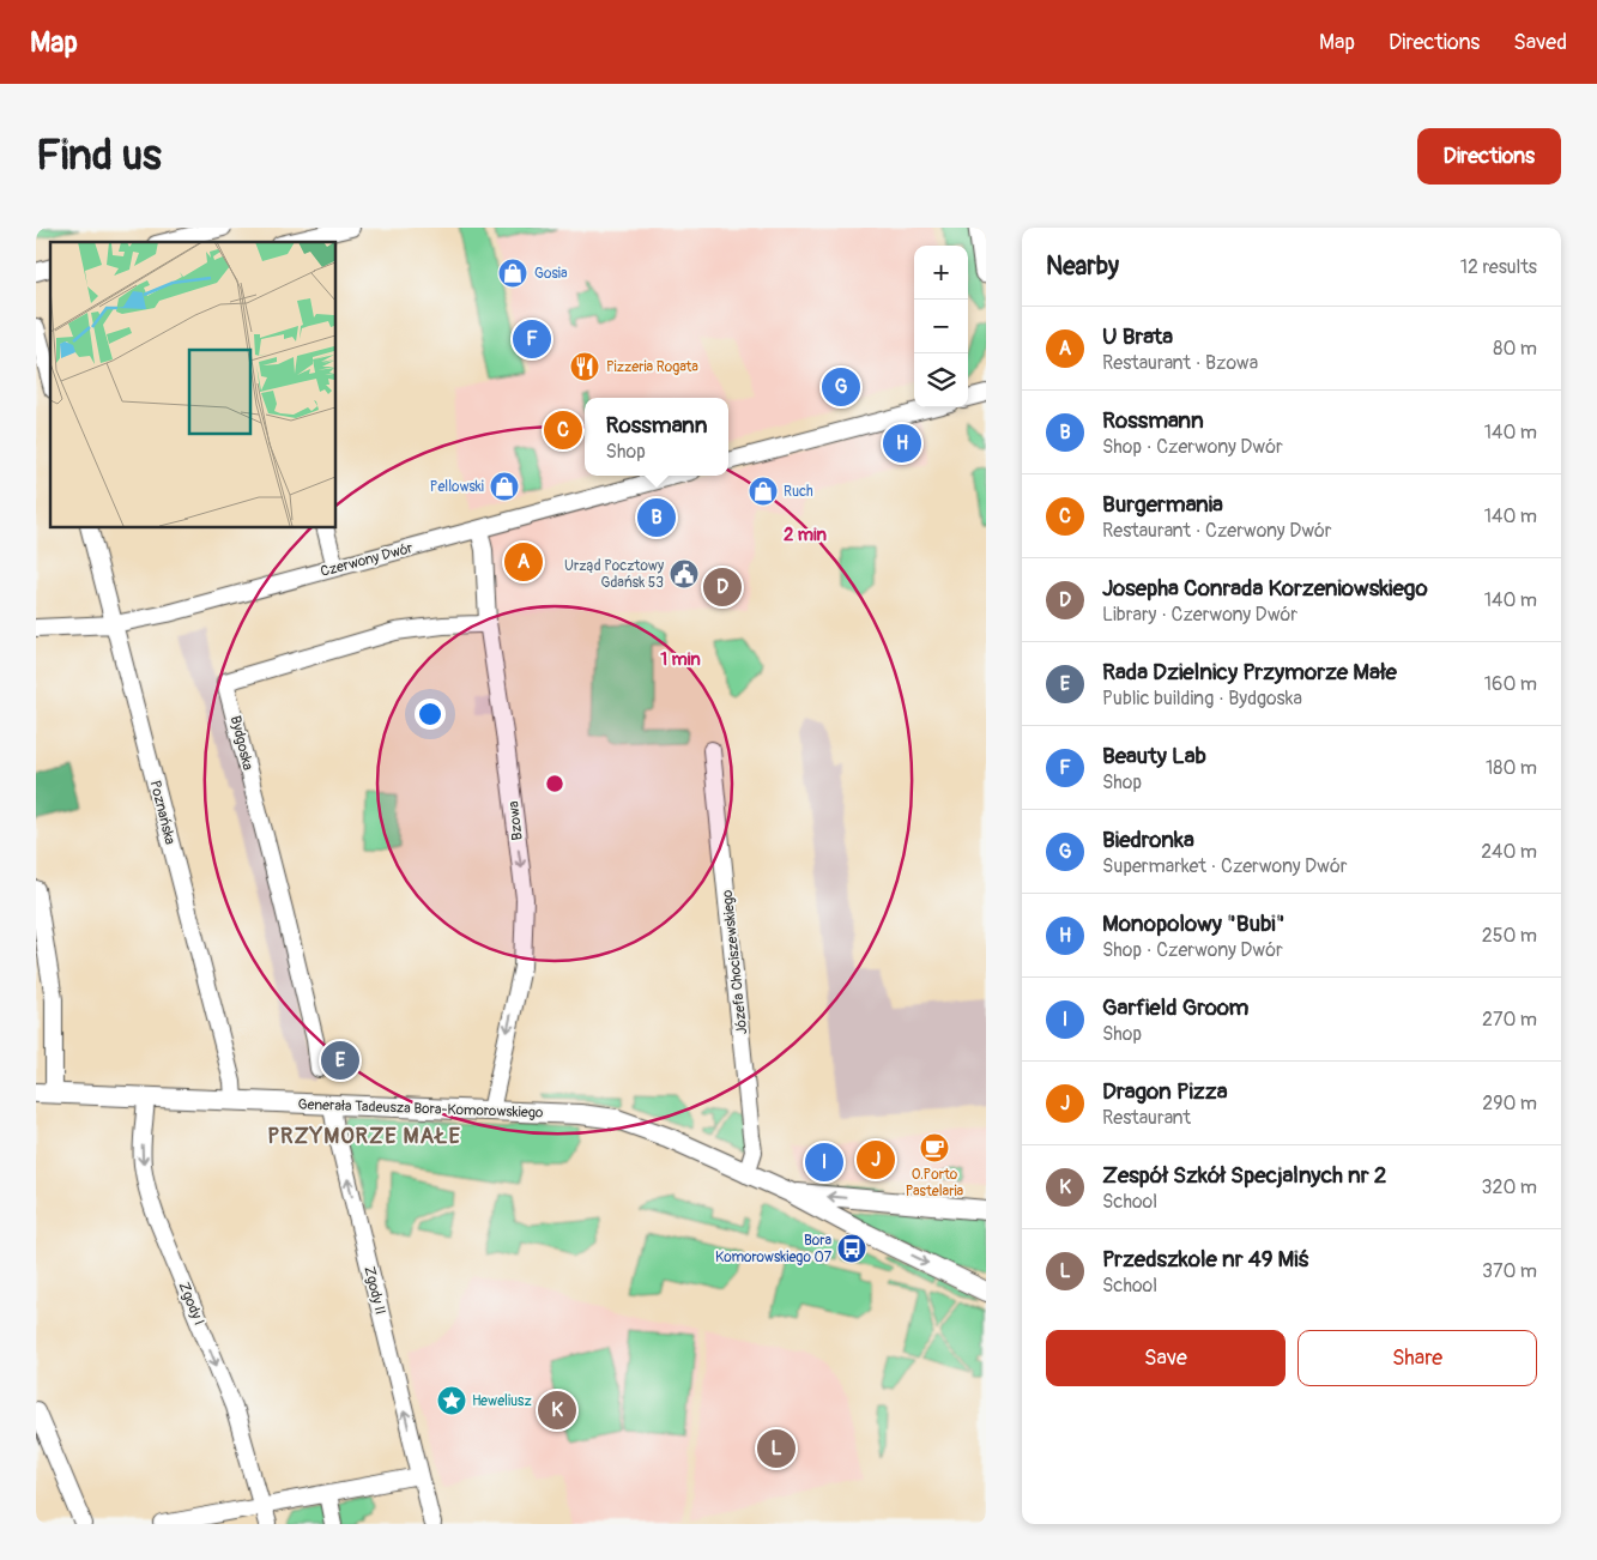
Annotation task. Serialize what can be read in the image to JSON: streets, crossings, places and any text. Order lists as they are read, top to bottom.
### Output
{
  "streets": {
    "street": [
      "Czerwony Dwór",
      "Bydgoska",
      "Poznańska",
      "Bzowa",
      "Józefa Chociszewskiego",
      "Generała Tadeusza Bora-Komorowskiego",
      "Zgody II",
      "Zgody I"
    ]
  },
  "crossings": [
    ["Czerwony Dwór", "Poznańska"],
    ["Czerwony Dwór", "Bzowa"],
    ["Bydgoska", "Bzowa"],
    ["Poznańska", "Generała Tadeusza Bora-Komorowskiego"],
    ["Bzowa", "Generała Tadeusza Bora-Komorowskiego"],
    ["Józefa Chociszewskiego", "Generała Tadeusza Bora-Komorowskiego"],
    ["Generała Tadeusza Bora-Komorowskiego", "Zgody II"],
    ["Generała Tadeusza Bora-Komorowskiego", "Zgody I"]
  ],
  "one_way": ["Bzowa", "Zgody II", "Zgody I"],
  "districts": ["PRZYMORZE MAŁE"],
  "places": {
    "shop": ["Gosia", "Pellowski", "Ruch"],
    "restaurant": ["Pizzeria Rogata"],
    "public building": ["Urząd Pocztowy Gdańsk 53"],
    "cafe": ["O.Porto Pastelaria"],
    "bus stop": ["Bora Komorowskiego 07"],
    "place": ["Heweliusz"]
  },
  "page": {
    "header": "Map",
    "nav": ["Map", "Directions", "Saved"],
    "buttons": [
      "Directions",
      ["Save", "Share"]
    ],
    "title": "Find us",
    "heading": ["Nearby", "12 results"],
    "map_buttons": ["+", "−"],
    "list": [
      {
        "mark": "A",
        "name": "U Brata",
        "note": "Restaurant · Bzowa",
        "value": "80 m"
      },
      {
        "mark": "B",
        "name": "Rossmann",
        "note": "Shop · Czerwony Dwór",
        "value": "140 m"
      },
      {
        "mark": "C",
        "name": "Burgermania",
        "note": "Restaurant · Czerwony Dwór",
        "value": "140 m"
      },
      {
        "mark": "D",
        "name": "Josepha Conrada Korzeniowskiego",
        "note": "Library · Czerwony Dwór",
        "value": "140 m"
      },
      {
        "mark": "E",
        "name": "Rada Dzielnicy Przymorze Małe",
        "note": "Public building · Bydgoska",
        "value": "160 m"
      },
      {
        "mark": "F",
        "name": "Beauty Lab",
        "note": "Shop",
        "value": "180 m"
      },
      {
        "mark": "G",
        "name": "Biedronka",
        "note": "Supermarket · Czerwony Dwór",
        "value": "240 m"
      },
      {
        "mark": "H",
        "name": "Monopolowy \"Bubi\"",
        "note": "Shop · Czerwony Dwór",
        "value": "250 m"
      },
      {
        "mark": "I",
        "name": "Garfield Groom",
        "note": "Shop",
        "value": "270 m"
      },
      {
        "mark": "J",
        "name": "Dragon Pizza",
        "note": "Restaurant",
        "value": "290 m"
      },
      {
        "mark": "K",
        "name": "Zespół Szkół Specjalnych nr 2",
        "note": "School",
        "value": "320 m"
      },
      {
        "mark": "L",
        "name": "Przedszkole nr 49 Miś",
        "note": "School",
        "value": "370 m"
      }
    ],
    "pins": [
      "F",
      "G",
      "C",
      "H",
      "B",
      "A",
      "D",
      "E",
      "J",
      "I",
      "K",
      "L"
    ],
    "popup": ["Rossmann", "Shop"]
  },
  "rings": ["2 min", "1 min"]
}
